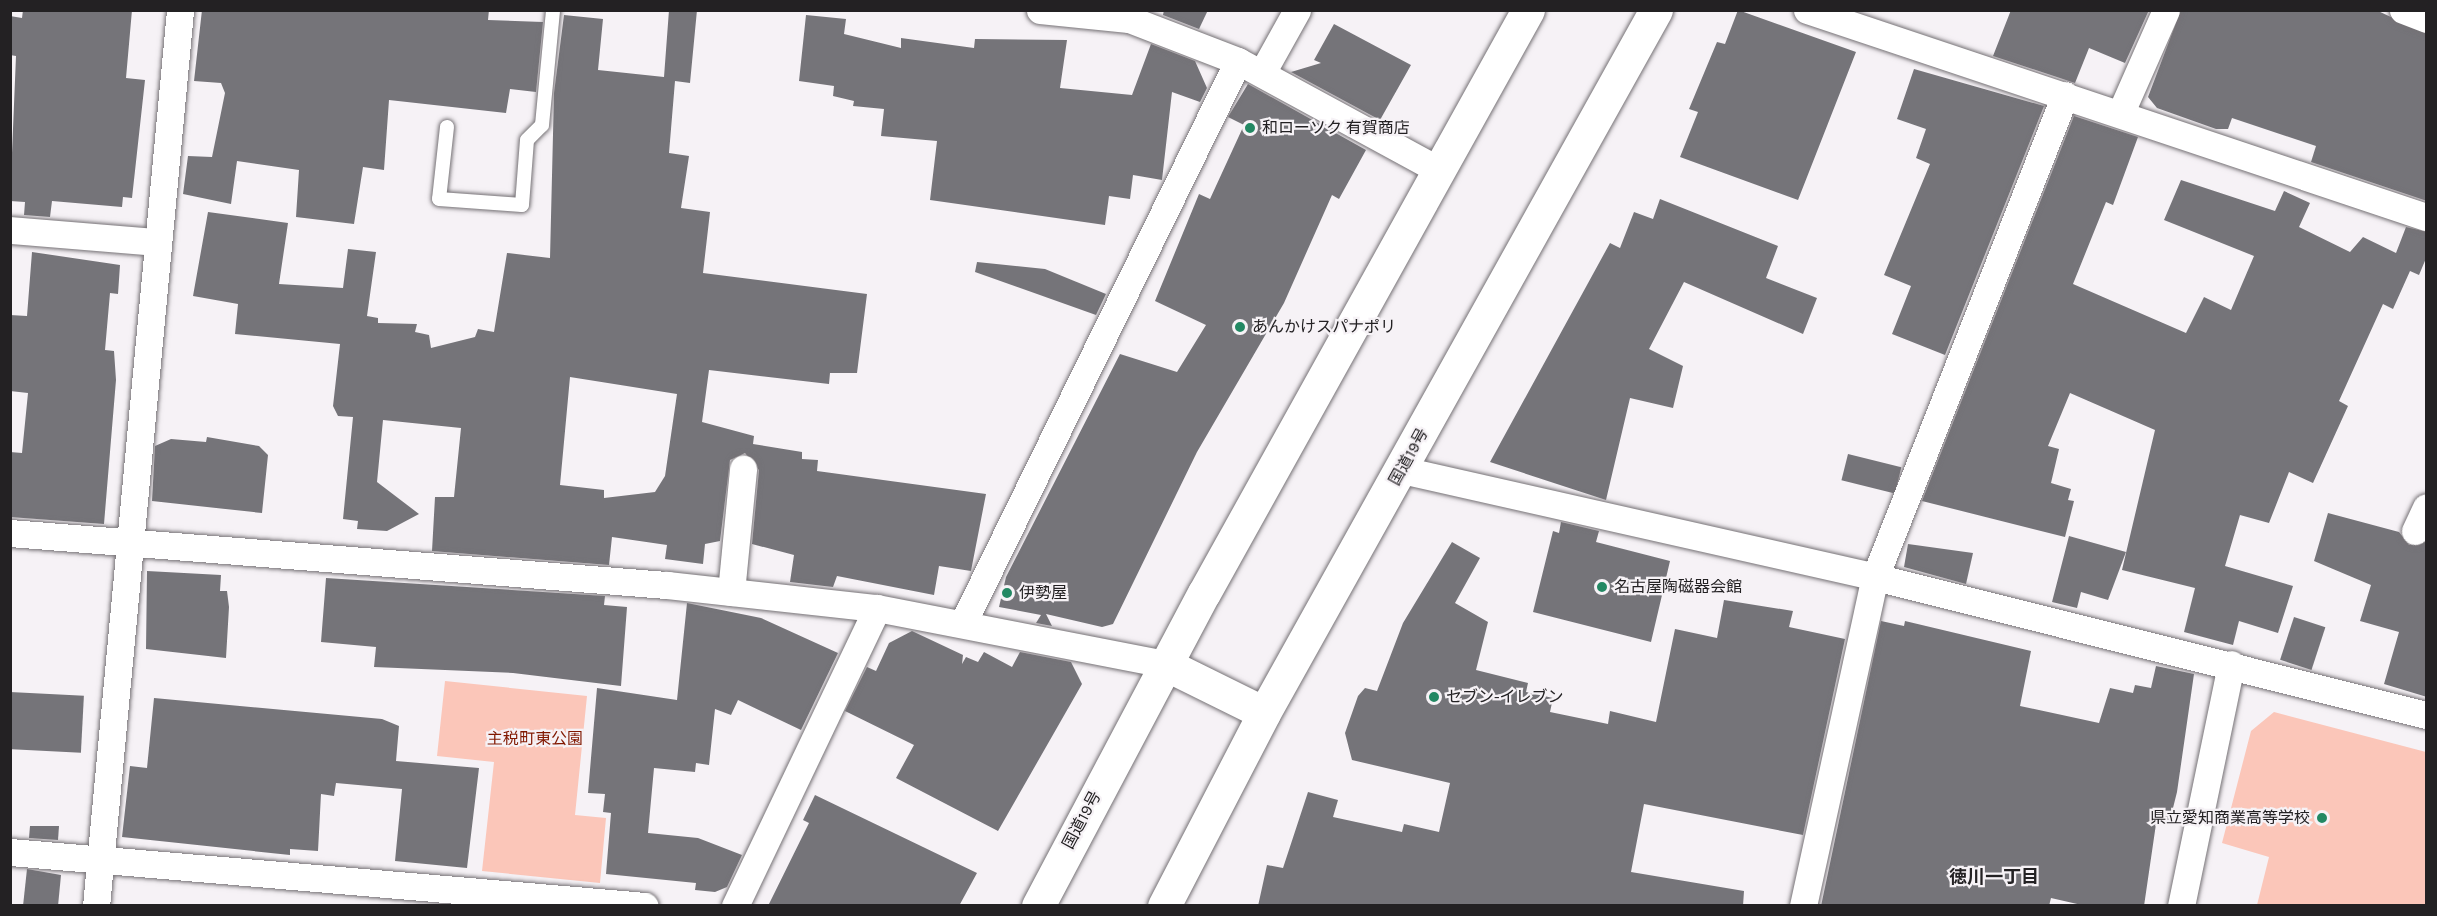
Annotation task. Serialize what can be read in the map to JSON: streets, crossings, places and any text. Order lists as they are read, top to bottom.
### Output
{
  "streets": {
    "highway": ["国道19号"]
  },
  "districts": ["徳川一丁目"],
  "parks": ["主税町東公園"],
  "places": [
    "和ローソク 有賀商店",
    "あんかけスパナポリ",
    "名古屋陶磁器会館",
    "伊勢屋",
    "セブン-イレブン",
    "県立愛知商業高等学校"
  ]
}
